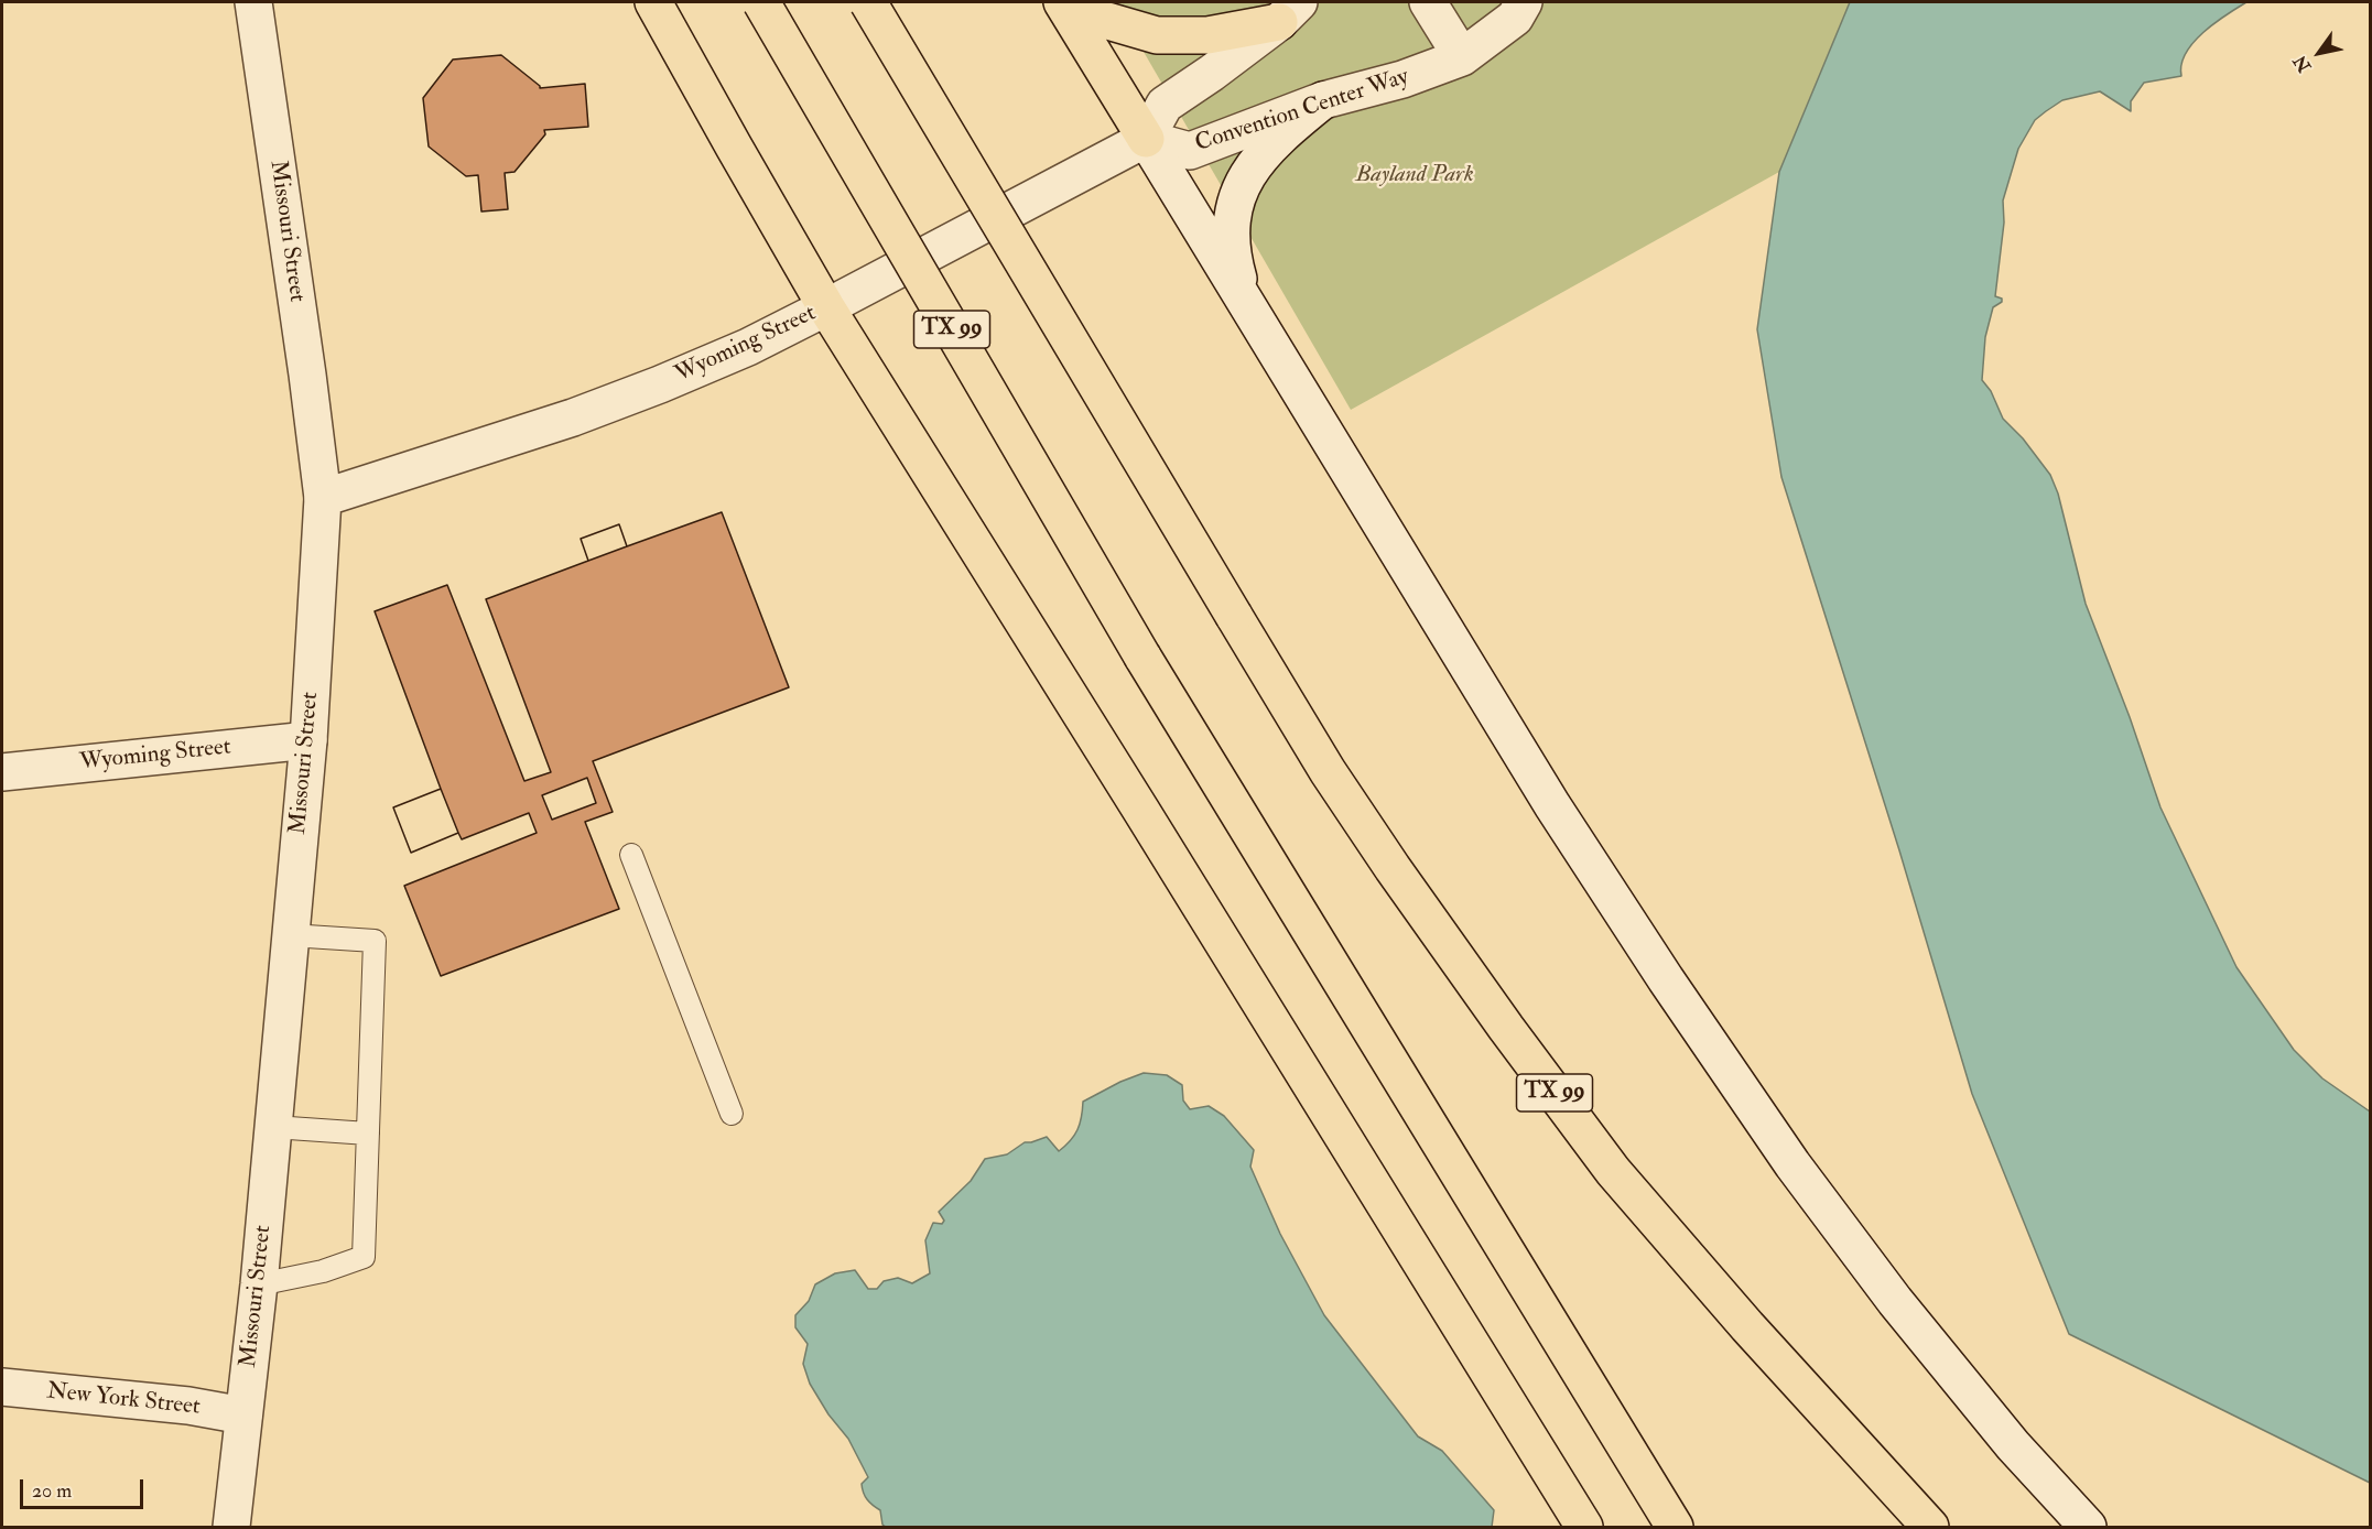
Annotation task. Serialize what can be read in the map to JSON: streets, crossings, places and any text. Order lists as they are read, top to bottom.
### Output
{
  "streets": {
    "highway": ["TX 99"],
    "street": [
      "Convention Center Way",
      "Missouri Street",
      "Wyoming Street",
      "New York Street"
    ]
  },
  "crossings": [
    ["Convention Center Way", "Wyoming Street"],
    ["Missouri Street", "Wyoming Street"],
    ["Missouri Street", "New York Street"]
  ],
  "parks": ["Bayland Park"],
  "scale_bar": "20 m",
  "north": "bottom left"
}
